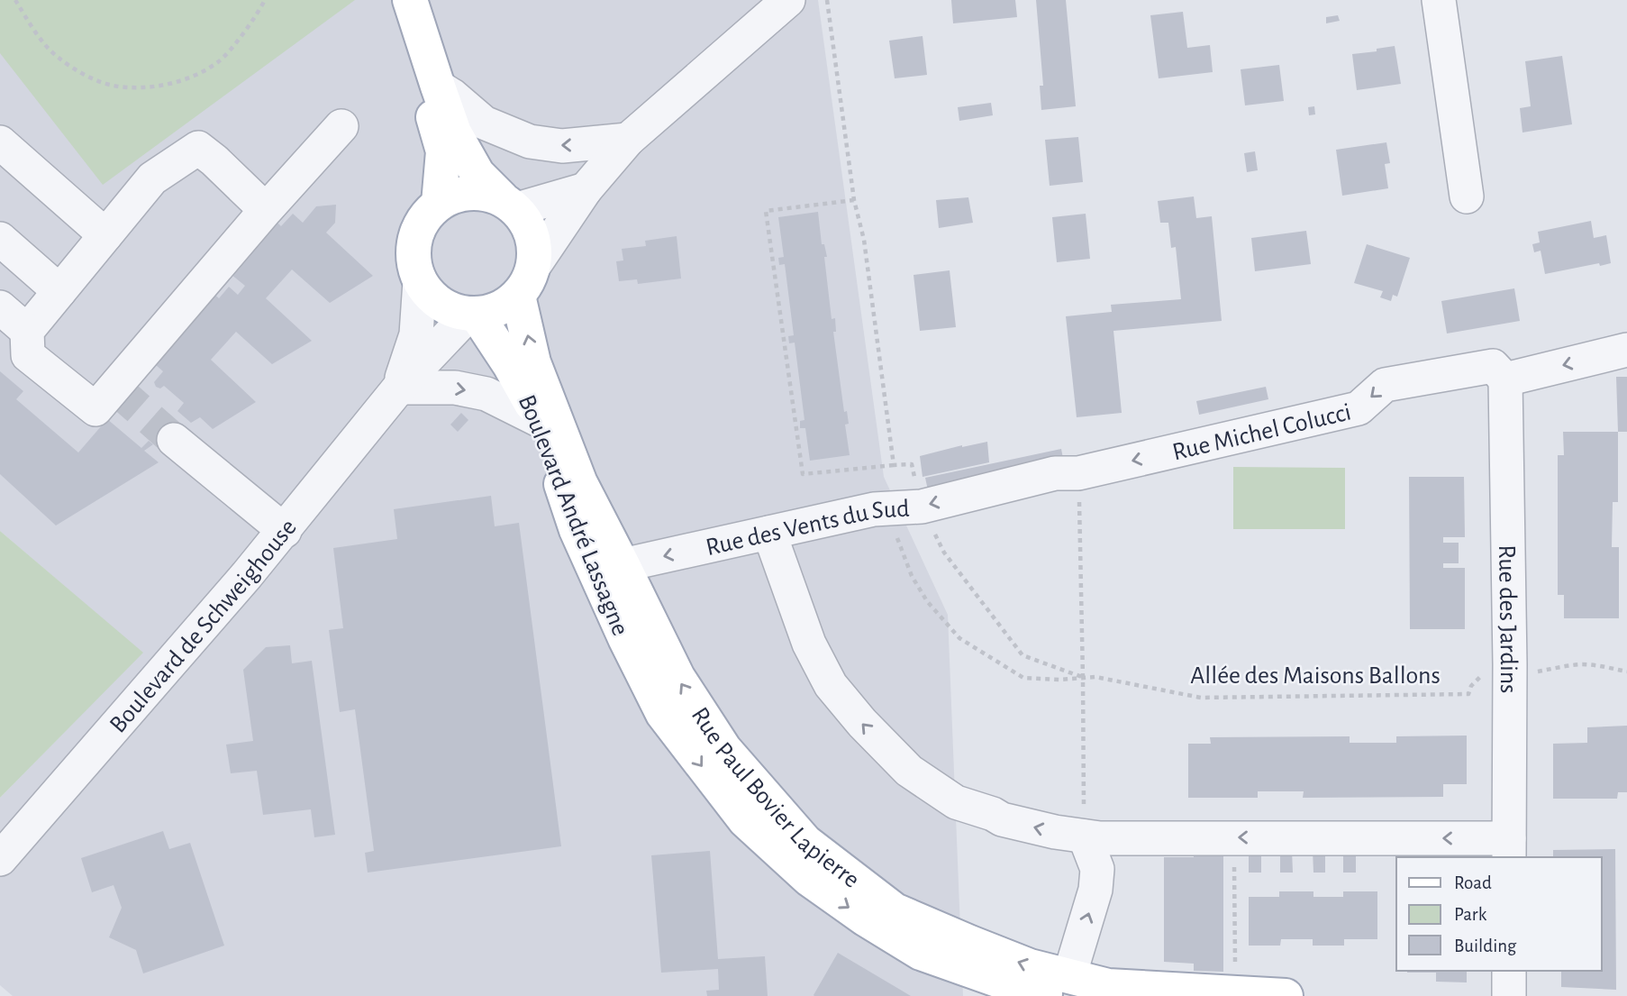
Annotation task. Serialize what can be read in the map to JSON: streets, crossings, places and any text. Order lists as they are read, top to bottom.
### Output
{
  "streets": {
    "main road": ["Boulevard André Lassagne", "Rue Paul Bovier Lapierre"],
    "street": [
      "Rue Michel Colucci",
      "Rue des Vents du Sud",
      "Rue des Jardins",
      "Boulevard de Schweighouse"
    ],
    "path": ["Allée des Maisons Ballons"]
  },
  "crossings": [
    ["Rue Michel Colucci", "Rue des Vents du Sud"],
    ["Rue Michel Colucci", "Rue des Jardins"],
    ["Boulevard André Lassagne", "Boulevard de Schweighouse"],
    ["Boulevard André Lassagne", "Rue Paul Bovier Lapierre"],
    ["Rue des Vents du Sud", "Allée des Maisons Ballons"],
    ["Rue des Vents du Sud", "Rue Paul Bovier Lapierre"],
    ["Rue des Jardins", "Allée des Maisons Ballons"],
    ["Boulevard de Schweighouse", "Rue Paul Bovier Lapierre"]
  ],
  "one_way": [
    "Rue Michel Colucci",
    "Boulevard André Lassagne",
    "Rue des Vents du Sud",
    "Rue Paul Bovier Lapierre"
  ],
  "legend": ["Road", "Park", "Building"]
}
